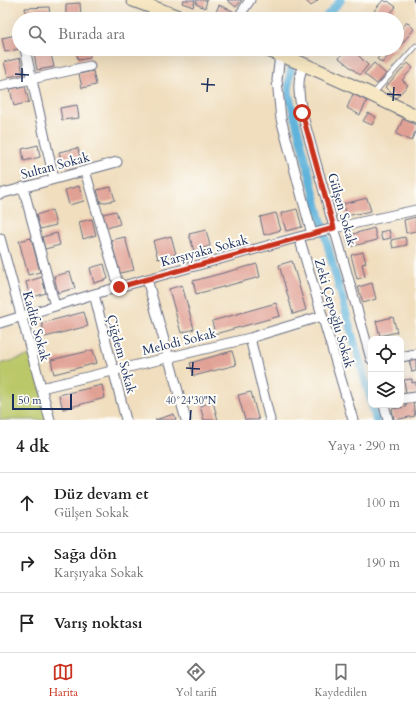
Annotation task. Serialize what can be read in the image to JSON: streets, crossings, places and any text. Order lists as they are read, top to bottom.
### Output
{
  "streets": {
    "street": [
      "Sultan Sokak",
      "Gülşen Sokak",
      "Karşıyaka Sokak",
      "Zeki Çepoğlu Sokak",
      "Kadife Sokak",
      "Melodi Sokak",
      "Çiğdem Sokak"
    ]
  },
  "crossings": [
    ["Gülşen Sokak", "Karşıyaka Sokak"],
    ["Karşıyaka Sokak", "Zeki Çepoğlu Sokak"],
    ["Karşıyaka Sokak", "Kadife Sokak"],
    ["Karşıyaka Sokak", "Çiğdem Sokak"],
    ["Zeki Çepoğlu Sokak", "Melodi Sokak"],
    ["Kadife Sokak", "Melodi Sokak"],
    ["Melodi Sokak", "Çiğdem Sokak"]
  ],
  "scale_bar": "50 m",
  "page": {
    "search": "Burada ara",
    "scale": "50 m",
    "heading": ["4 dk", "Yaya · 290 m"],
    "list": [
      ["Düz devam et", "Gülşen Sokak", "100 m"],
      ["Sağa dön", "Karşıyaka Sokak", "190 m"],
      "Varış noktası"
    ],
    "nav": ["Harita", "Yol tarifi", "Kaydedilen"]
  },
  "coordinates": ["40°24'30\"N"]
}
